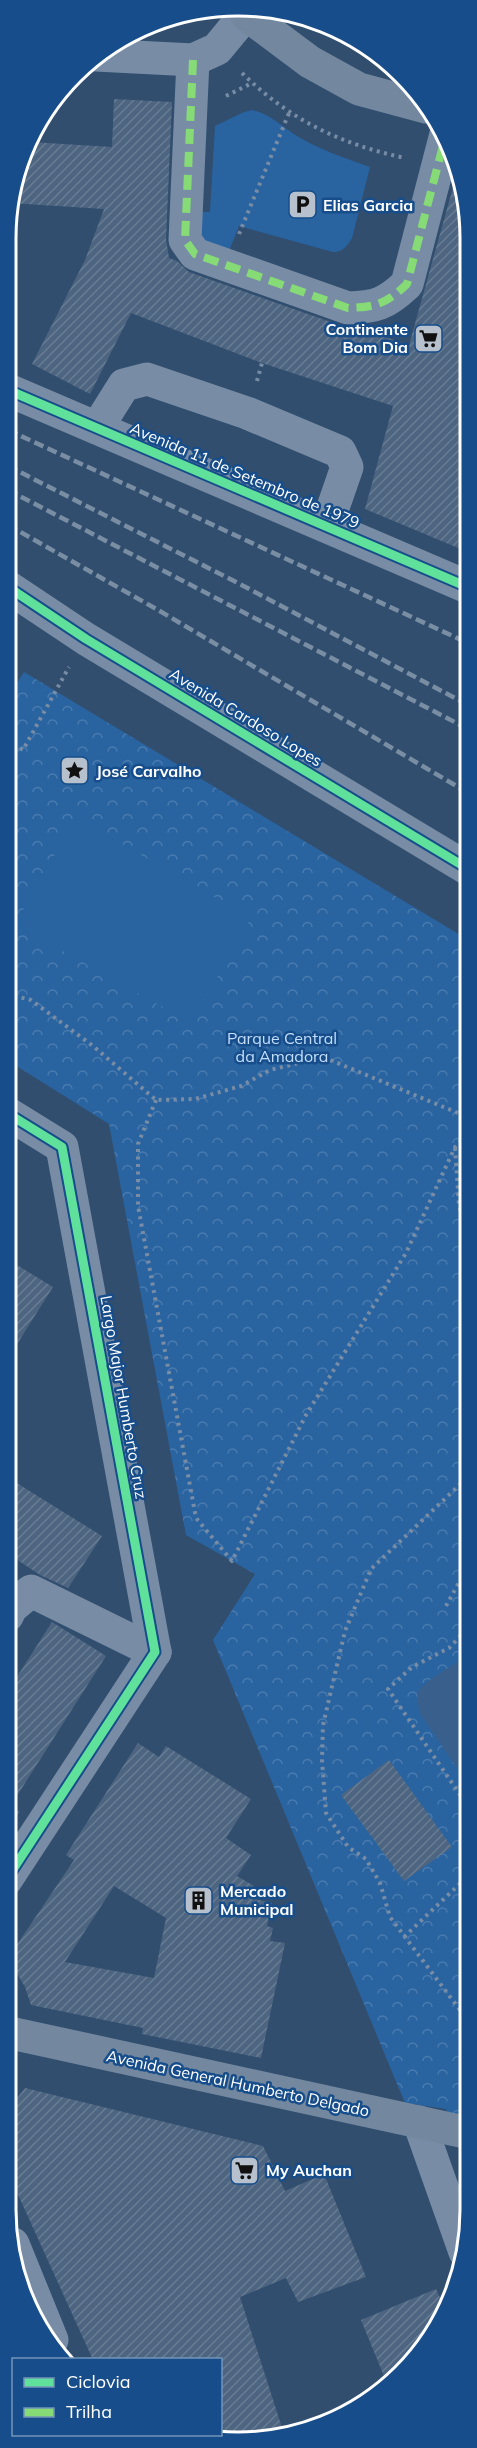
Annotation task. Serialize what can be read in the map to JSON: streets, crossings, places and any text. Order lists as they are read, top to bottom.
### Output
{
  "streets": {
    "street": [
      "Avenida 11 de Setembro de 1979",
      "Avenida Cardoso Lopes",
      "Largo Major Humberto Cruz",
      "Avenida General Humberto Delgado"
    ]
  },
  "parks": ["Parque Central da Amadora"],
  "places": {
    "parking": ["Elias Garcia"],
    "supermarket": ["Continente Bom Dia", "My Auchan"],
    "place": ["José Carvalho"],
    "building": ["Mercado Municipal"]
  },
  "legend": ["Ciclovia", "Trilha"]
}
